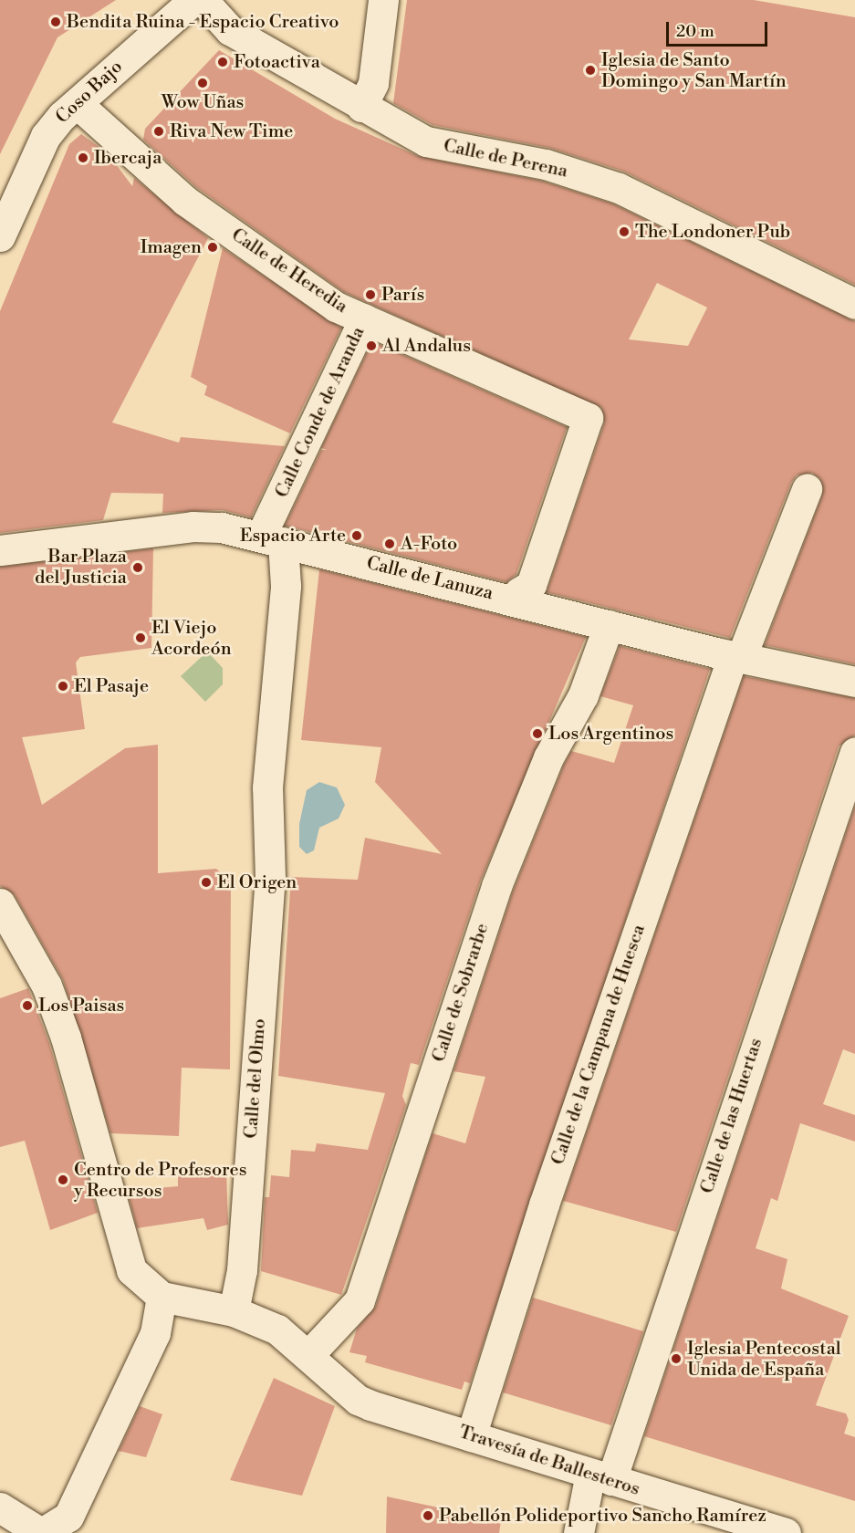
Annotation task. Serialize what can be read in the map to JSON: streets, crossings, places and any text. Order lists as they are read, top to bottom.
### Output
{
  "streets": {
    "street": [
      "Coso Bajo",
      "Calle de Perena",
      "Calle de Heredia",
      "Calle Conde de Aranda",
      "Calle de Lanuza",
      "Calle de Sobrarbe",
      "Calle de la Campana de Huesca",
      "Calle del Olmo",
      "Calle de las Huertas",
      "Travesía de Ballesteros"
    ]
  },
  "crossings": [
    ["Coso Bajo", "Calle de Heredia"],
    ["Calle de Heredia", "Calle Conde de Aranda"],
    ["Calle de Heredia", "Calle de Lanuza"],
    ["Calle Conde de Aranda", "Calle de Lanuza"],
    ["Calle Conde de Aranda", "Calle del Olmo"],
    ["Calle de Lanuza", "Calle de Sobrarbe"],
    ["Calle de Lanuza", "Calle de la Campana de Huesca"],
    ["Calle de Lanuza", "Calle del Olmo"],
    ["Calle de Sobrarbe", "Travesía de Ballesteros"],
    ["Calle de la Campana de Huesca", "Travesía de Ballesteros"],
    ["Calle del Olmo", "Travesía de Ballesteros"],
    ["Calle de las Huertas", "Travesía de Ballesteros"]
  ],
  "places": [
    "Bendita Ruina - Espacio Creativo",
    "Fotoactiva",
    "Iglesia de Santo Domingo y San Martín",
    "Wow Uñas",
    "Riva New Time",
    "Ibercaja",
    "The Londoner Pub",
    "Imagen",
    "París",
    "Al Andalus",
    "Espacio Arte",
    "A-Foto",
    "Bar Plaza del Justicia",
    "El Viejo Acordeón",
    "El Pasaje",
    "Los Argentinos",
    "El Origen",
    "Los Paisas",
    "Centro de Profesores y Recursos",
    "Iglesia Pentecostal Unida de España",
    "Pabellón Polideportivo Sancho Ramírez"
  ],
  "scale_bar": "20 m"
}
